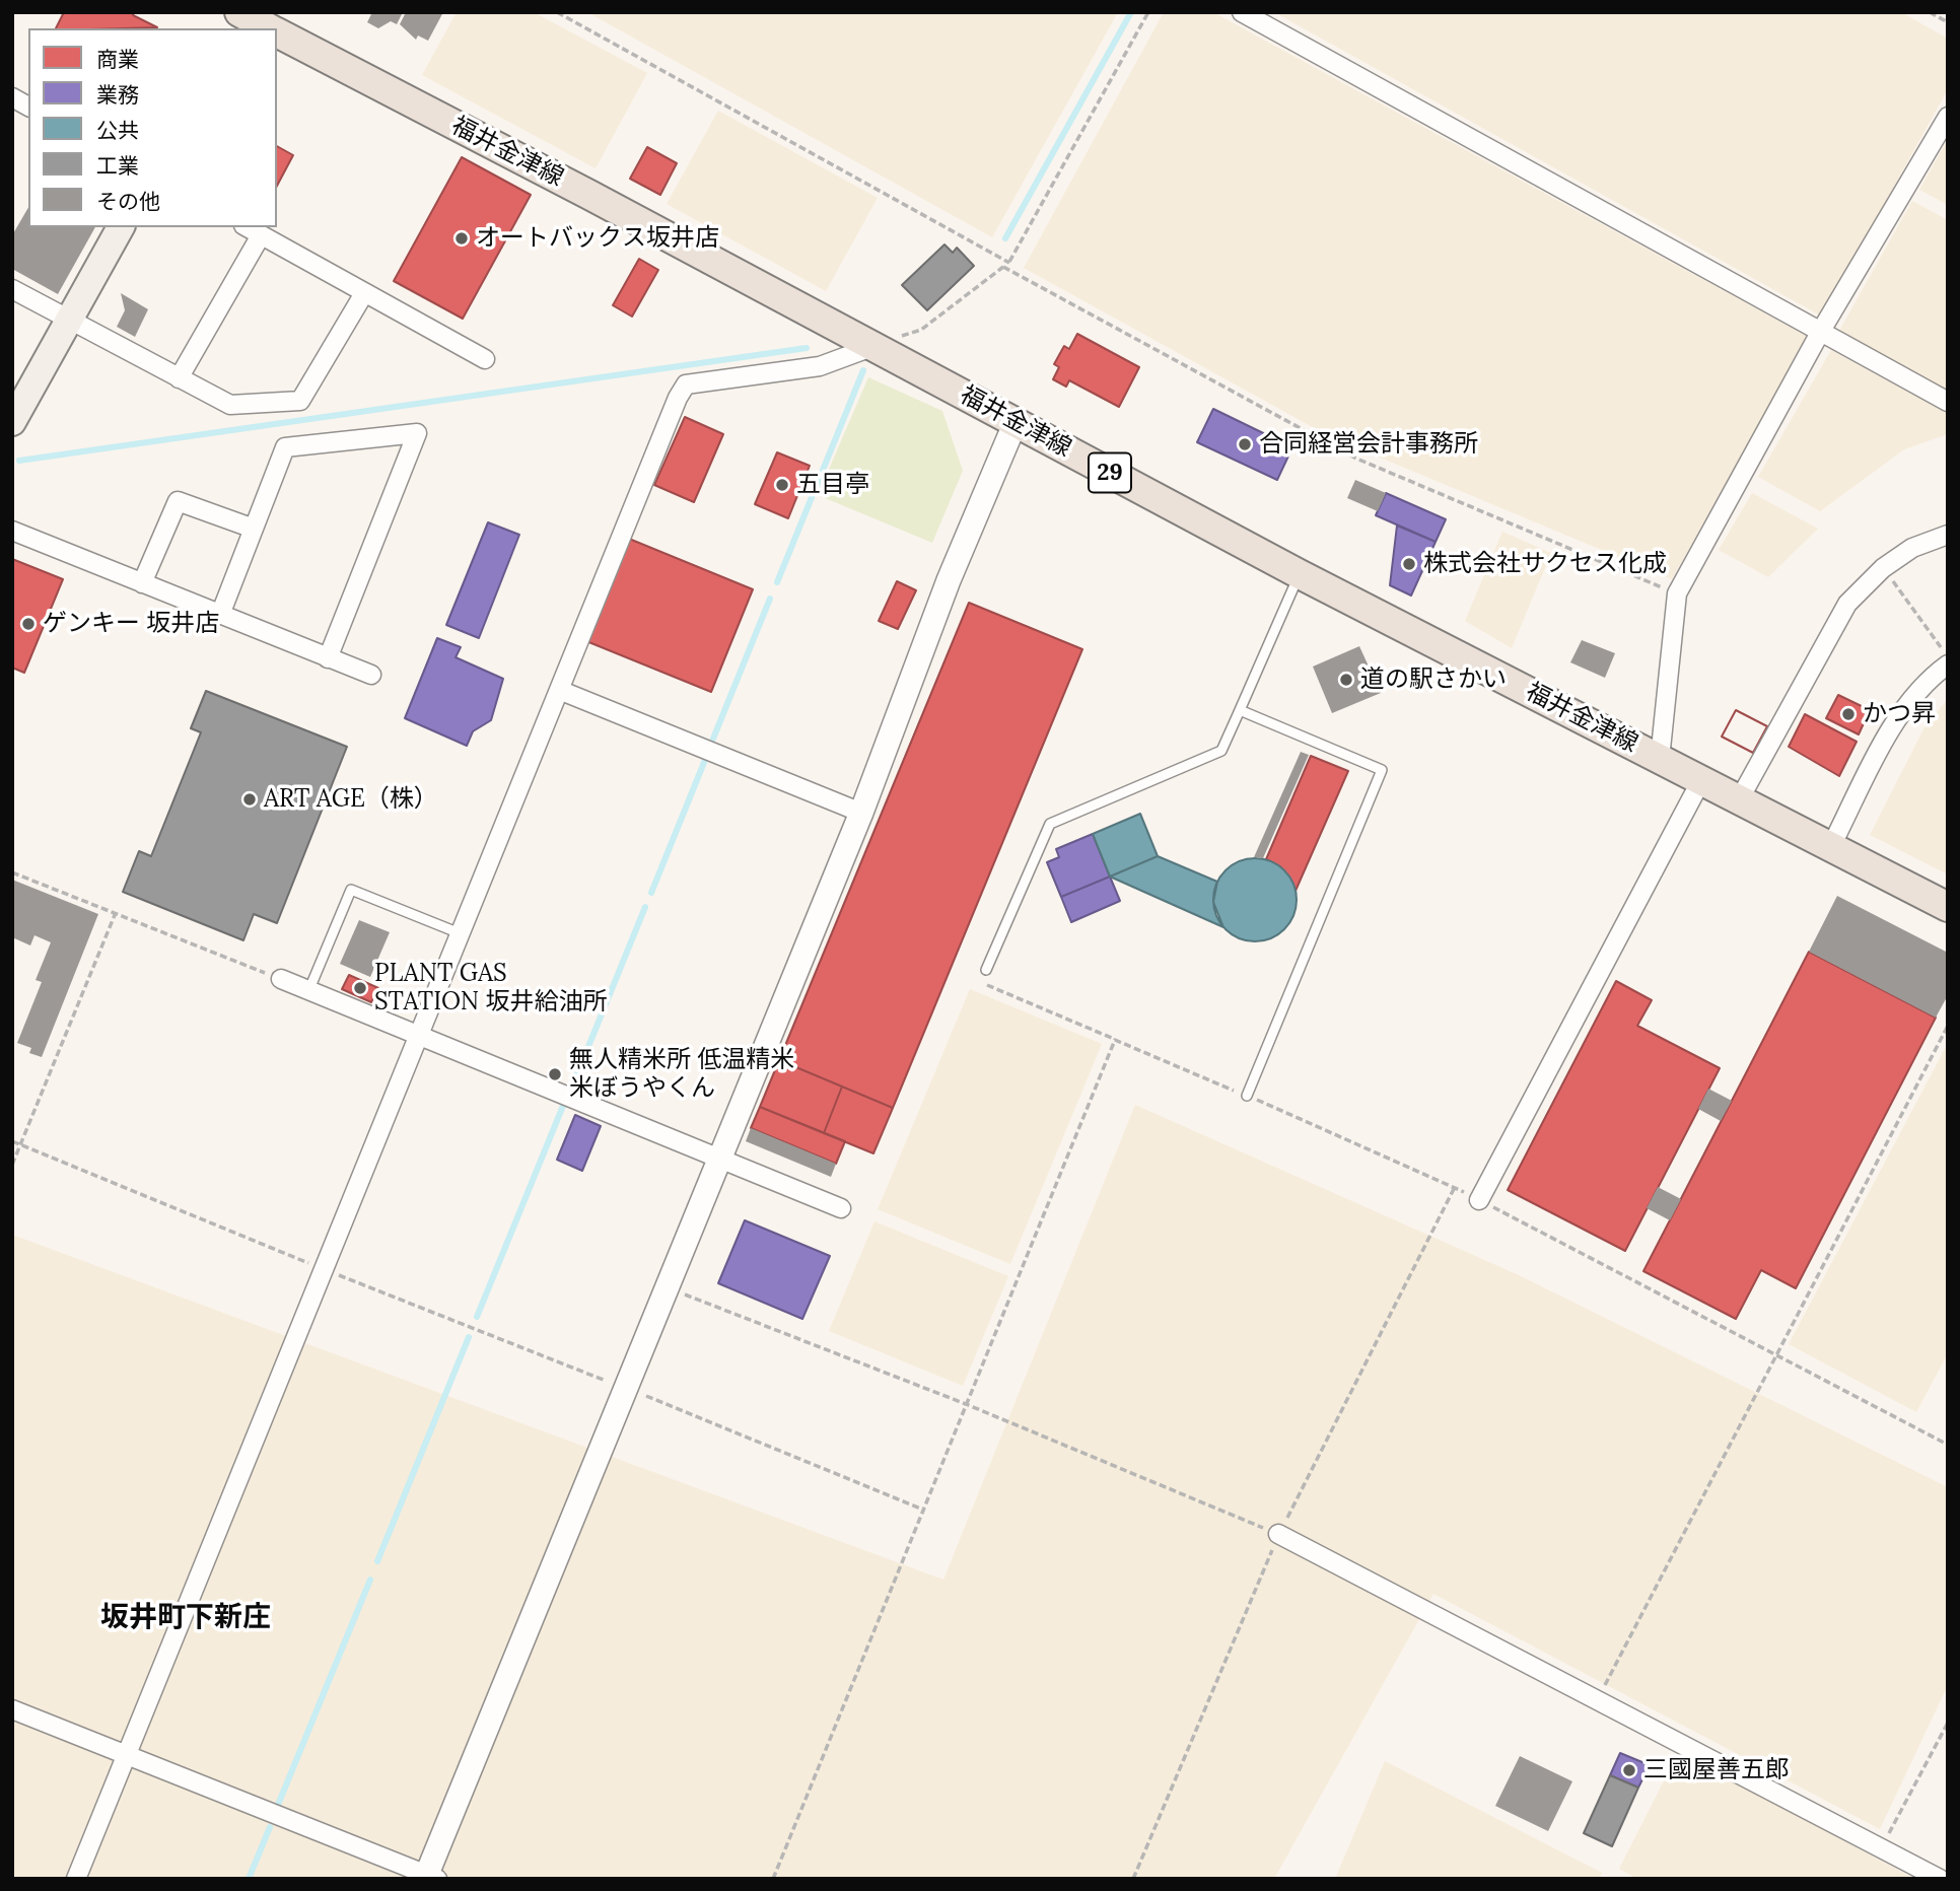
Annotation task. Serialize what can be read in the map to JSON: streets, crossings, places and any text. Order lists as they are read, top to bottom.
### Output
{
  "streets": {
    "main road": ["福井金津線", "29"]
  },
  "districts": ["坂井町下新庄"],
  "places": [
    "オートバックス坂井店",
    "合同経営会計事務所",
    "五目亭",
    "株式会社サクセス化成",
    "ゲンキー 坂井店",
    "道の駅さかい",
    "かつ昇",
    "ART AGE（株）",
    "PLANT GAS STATION 坂井給油所",
    "無人精米所 低温精米 米ぼうやくん",
    "三國屋善五郎"
  ],
  "legend": [
    "商業",
    "業務",
    "公共",
    "工業",
    "その他"
  ]
}
